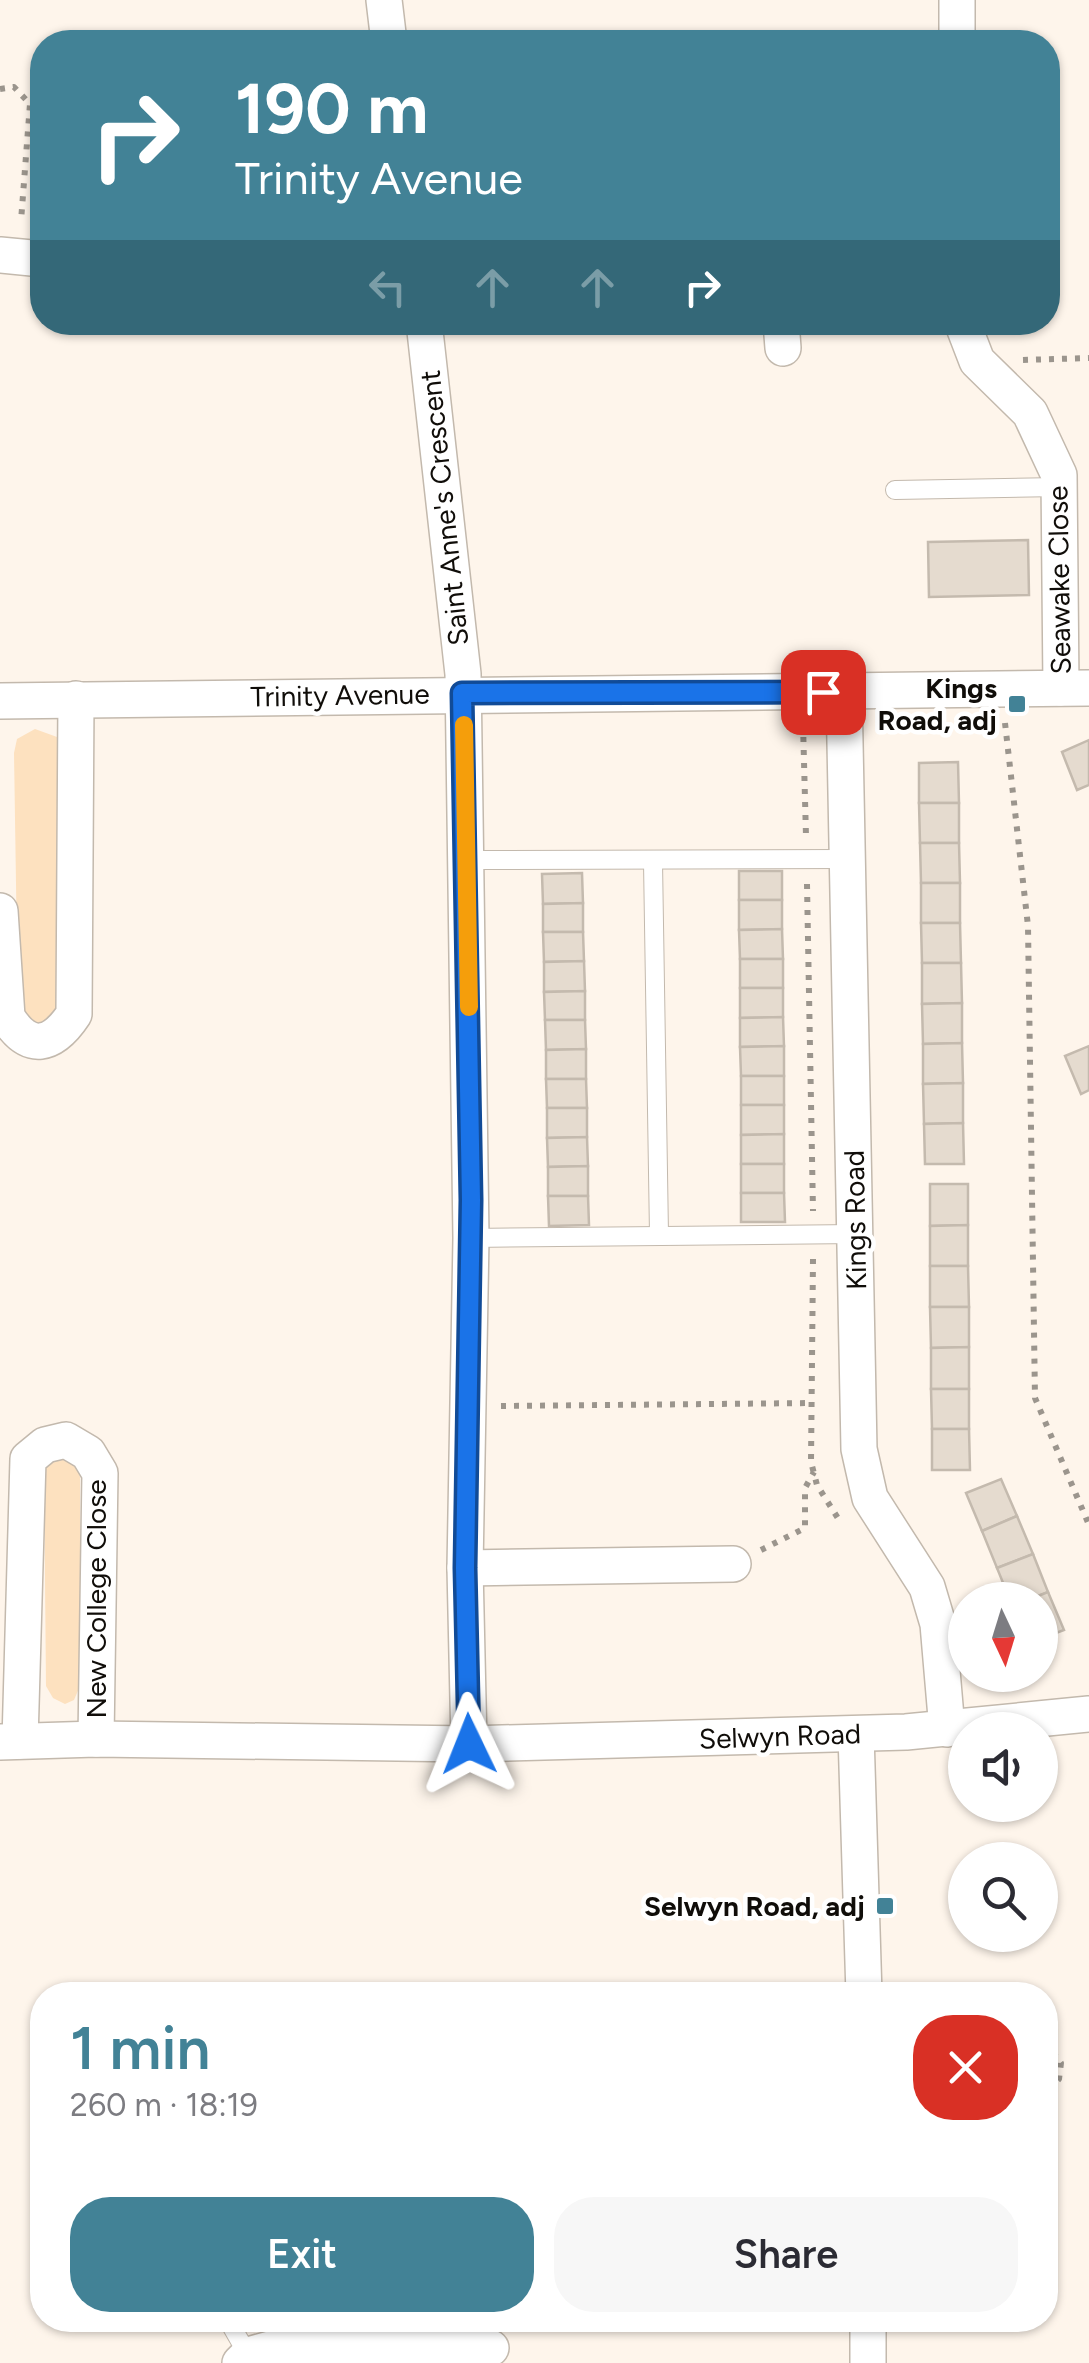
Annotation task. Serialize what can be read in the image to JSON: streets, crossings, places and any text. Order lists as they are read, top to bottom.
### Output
{
  "streets": {
    "street": [
      "Saint Anne's Crescent",
      "Seawake Close",
      "Trinity Avenue",
      "Kings Road",
      "New College Close",
      "Selwyn Road"
    ]
  },
  "crossings": [
    ["Saint Anne's Crescent", "Trinity Avenue"],
    ["Seawake Close", "Trinity Avenue"],
    ["Trinity Avenue", "Kings Road"],
    ["Kings Road", "Selwyn Road"],
    ["New College Close", "Selwyn Road"]
  ],
  "places": {
    "transit": ["Kings Road, adj", "Selwyn Road, adj"]
  },
  "north": "bottom",
  "page": {
    "turn": ["190 m", "Trinity Avenue"],
    "heading": ["1 min", "260 m · 18:19"],
    "buttons": ["Exit", "Share"]
  }
}
